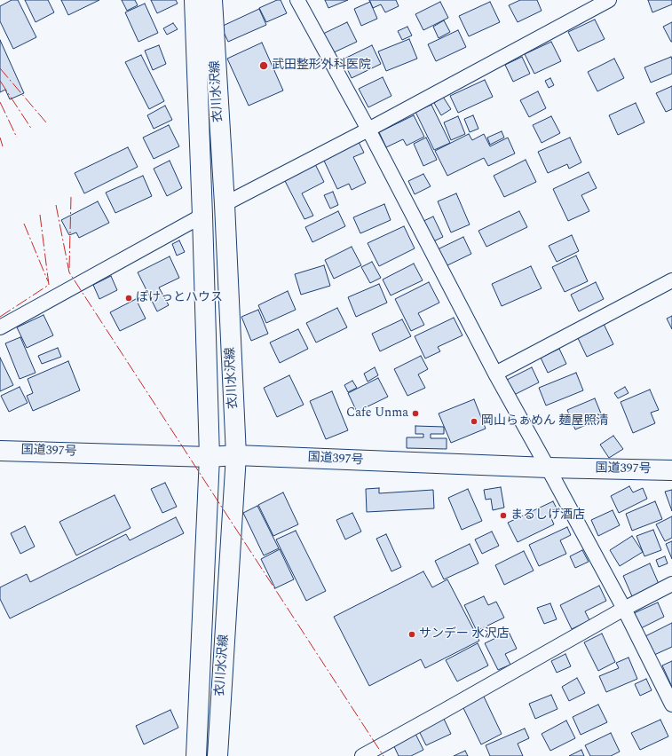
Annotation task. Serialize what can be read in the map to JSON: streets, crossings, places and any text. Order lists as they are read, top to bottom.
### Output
{
  "streets": {
    "main road": ["衣川水沢線", "国道397号"]
  },
  "crossings": [
    ["衣川水沢線", "国道397号"]
  ],
  "places": [
    "武田整形外科医院",
    "ぽけっとハウス",
    "Cafe Unma",
    "岡山らぁめん 麺屋照清",
    "まるしげ酒店",
    "サンデー 水沢店"
  ]
}
